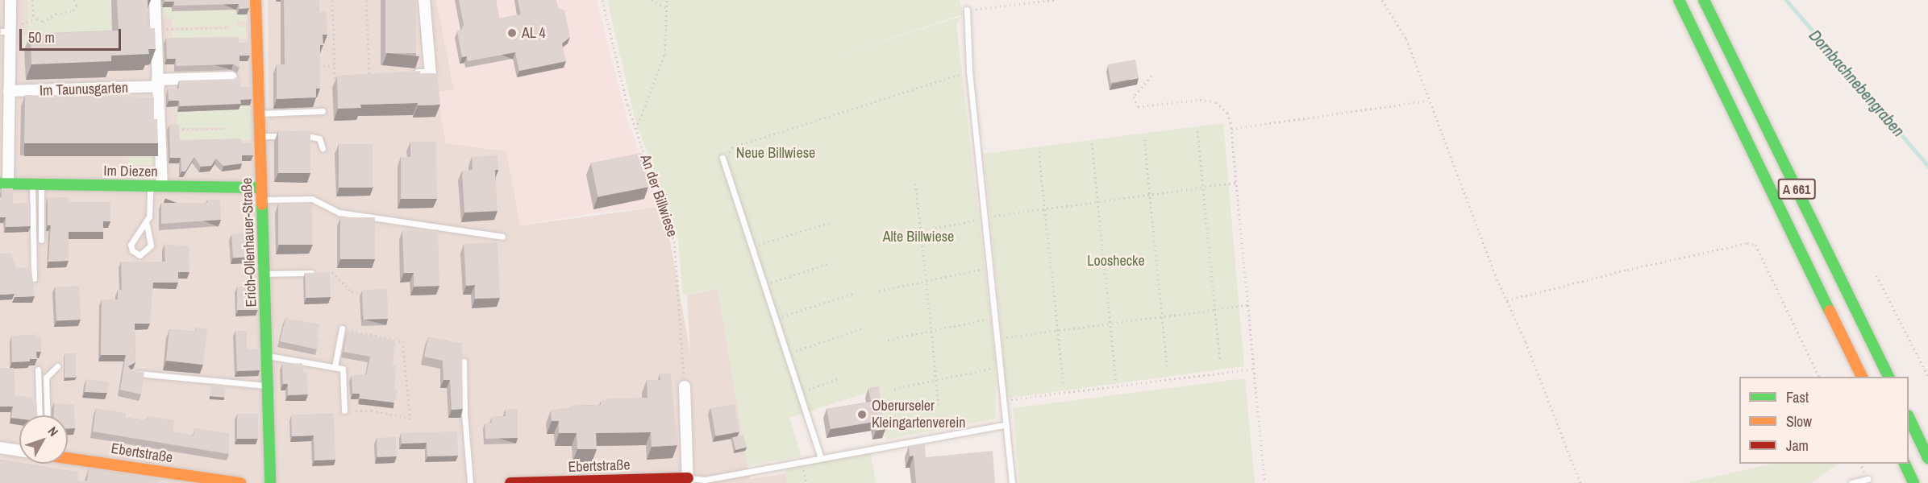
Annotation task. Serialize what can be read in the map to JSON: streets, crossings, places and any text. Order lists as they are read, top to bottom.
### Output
{
  "streets": {
    "main road": [
      "Im Diezen",
      "A 661",
      "Erich-Ollenhauer-Straße",
      "Ebertstraße"
    ],
    "street": ["Im Taunusgarten"],
    "path": ["An der Billwiese"]
  },
  "crossings": [
    ["Im Diezen", "Erich-Ollenhauer-Straße"]
  ],
  "water": ["Dornbachnebengraben"],
  "parks": ["Neue Billwiese", "Alte Billwiese", "Looshecke"],
  "places": ["AL 4", "Oberurseler Kleingartenverein"],
  "legend": ["Fast", "Slow", "Jam"],
  "scale_bar": "50 m",
  "north": "top right"
}
